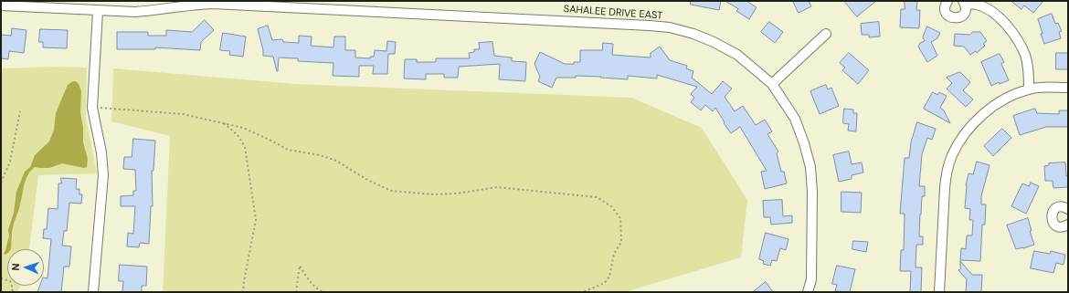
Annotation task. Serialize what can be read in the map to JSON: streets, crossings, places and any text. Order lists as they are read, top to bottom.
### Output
{
  "streets": {
    "street": ["SAHALEE DRIVE EAST"]
  },
  "north": "left"
}
